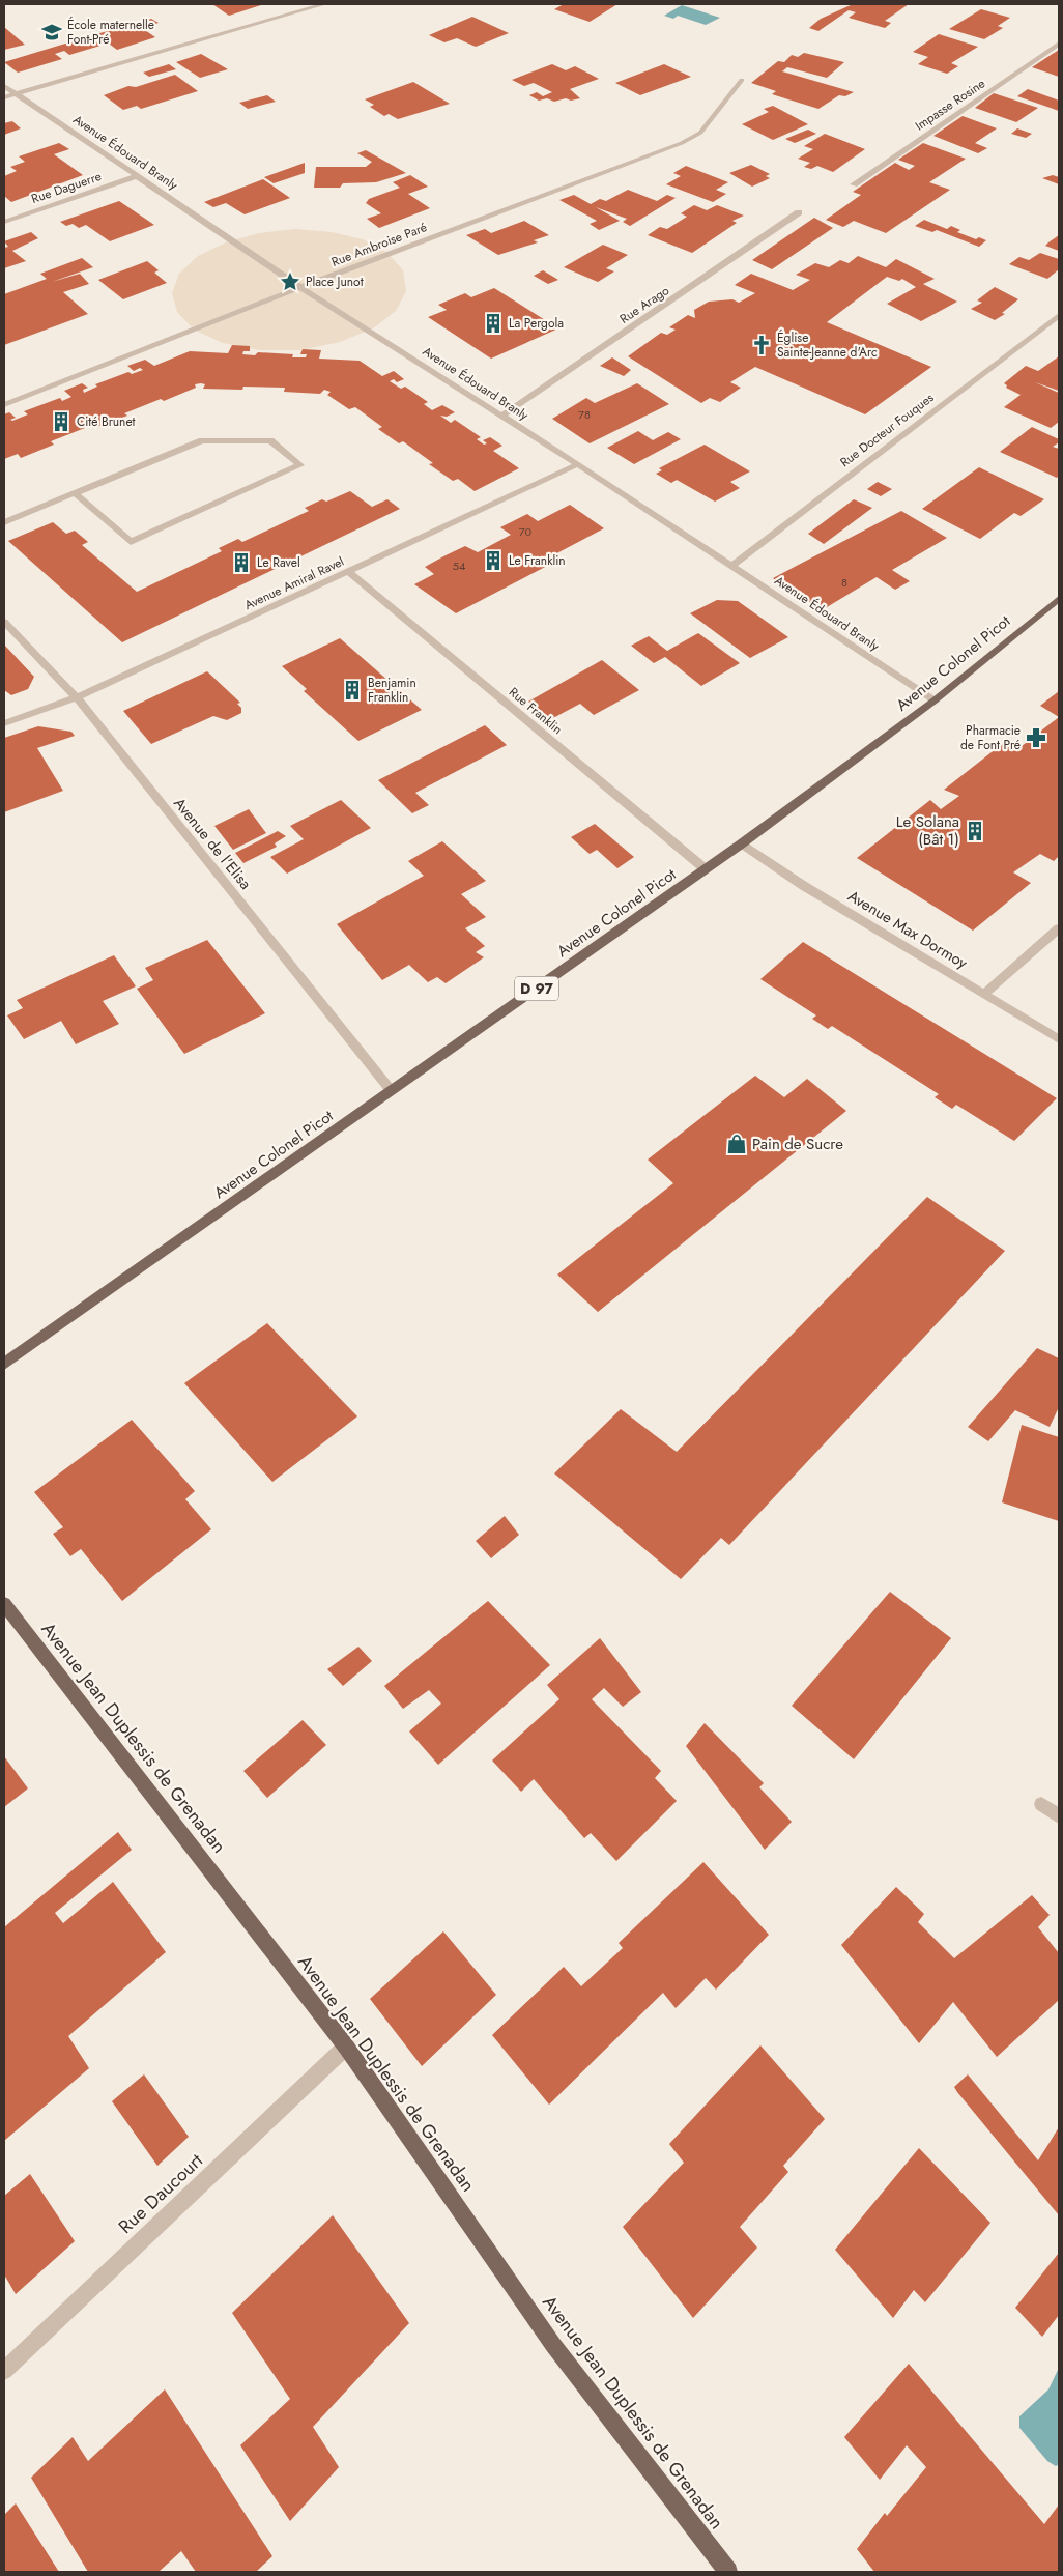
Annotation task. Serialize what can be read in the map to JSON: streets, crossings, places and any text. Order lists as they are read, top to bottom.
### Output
{
  "streets": {
    "main road": ["Avenue Colonel Picot", "D 97", "Avenue Jean Duplessis de Grenadan"],
    "street": [
      "Impasse Rosine",
      "Avenue Édouard Branly",
      "Rue Daguerre",
      "Rue Ambroise Paré",
      "Rue Arago",
      "Rue Docteur Fouques",
      "Avenue Amiral Ravel",
      "Rue Franklin",
      "Avenue de l'Elisa",
      "Avenue Max Dormoy",
      "Rue Daucourt"
    ]
  },
  "crossings": [
    ["Avenue Édouard Branly", "Rue Daguerre"],
    ["Avenue Édouard Branly", "Rue Ambroise Paré"],
    ["Avenue Édouard Branly", "Rue Arago"],
    ["Avenue Édouard Branly", "Rue Docteur Fouques"],
    ["Avenue Édouard Branly", "Avenue Amiral Ravel"],
    ["Avenue Édouard Branly", "Avenue Colonel Picot"],
    ["Avenue Amiral Ravel", "Rue Franklin"],
    ["Avenue Amiral Ravel", "Avenue de l'Elisa"],
    ["Avenue Colonel Picot", "Rue Franklin"],
    ["Avenue Colonel Picot", "Avenue de l'Elisa"],
    ["Avenue Colonel Picot", "Avenue Max Dormoy"],
    ["Avenue Jean Duplessis de Grenadan", "Rue Daucourt"]
  ],
  "places": {
    "school or university": ["École maternelle Font-Pré"],
    "place": ["Place Junot"],
    "building": [
      "La Pergola",
      "Cité Brunet",
      "Le Franklin",
      "Le Ravel",
      "Benjamin Franklin",
      "Le Solana (Bât 1)"
    ],
    "church": ["Église Sainte-Jeanne d'Arc"],
    "pharmacy": ["Pharmacie de Font Pré"],
    "shop": ["Pain de Sucre"]
  },
  "house_numbers": [
    "78",
    "70",
    "54",
    "8"
  ]
}
